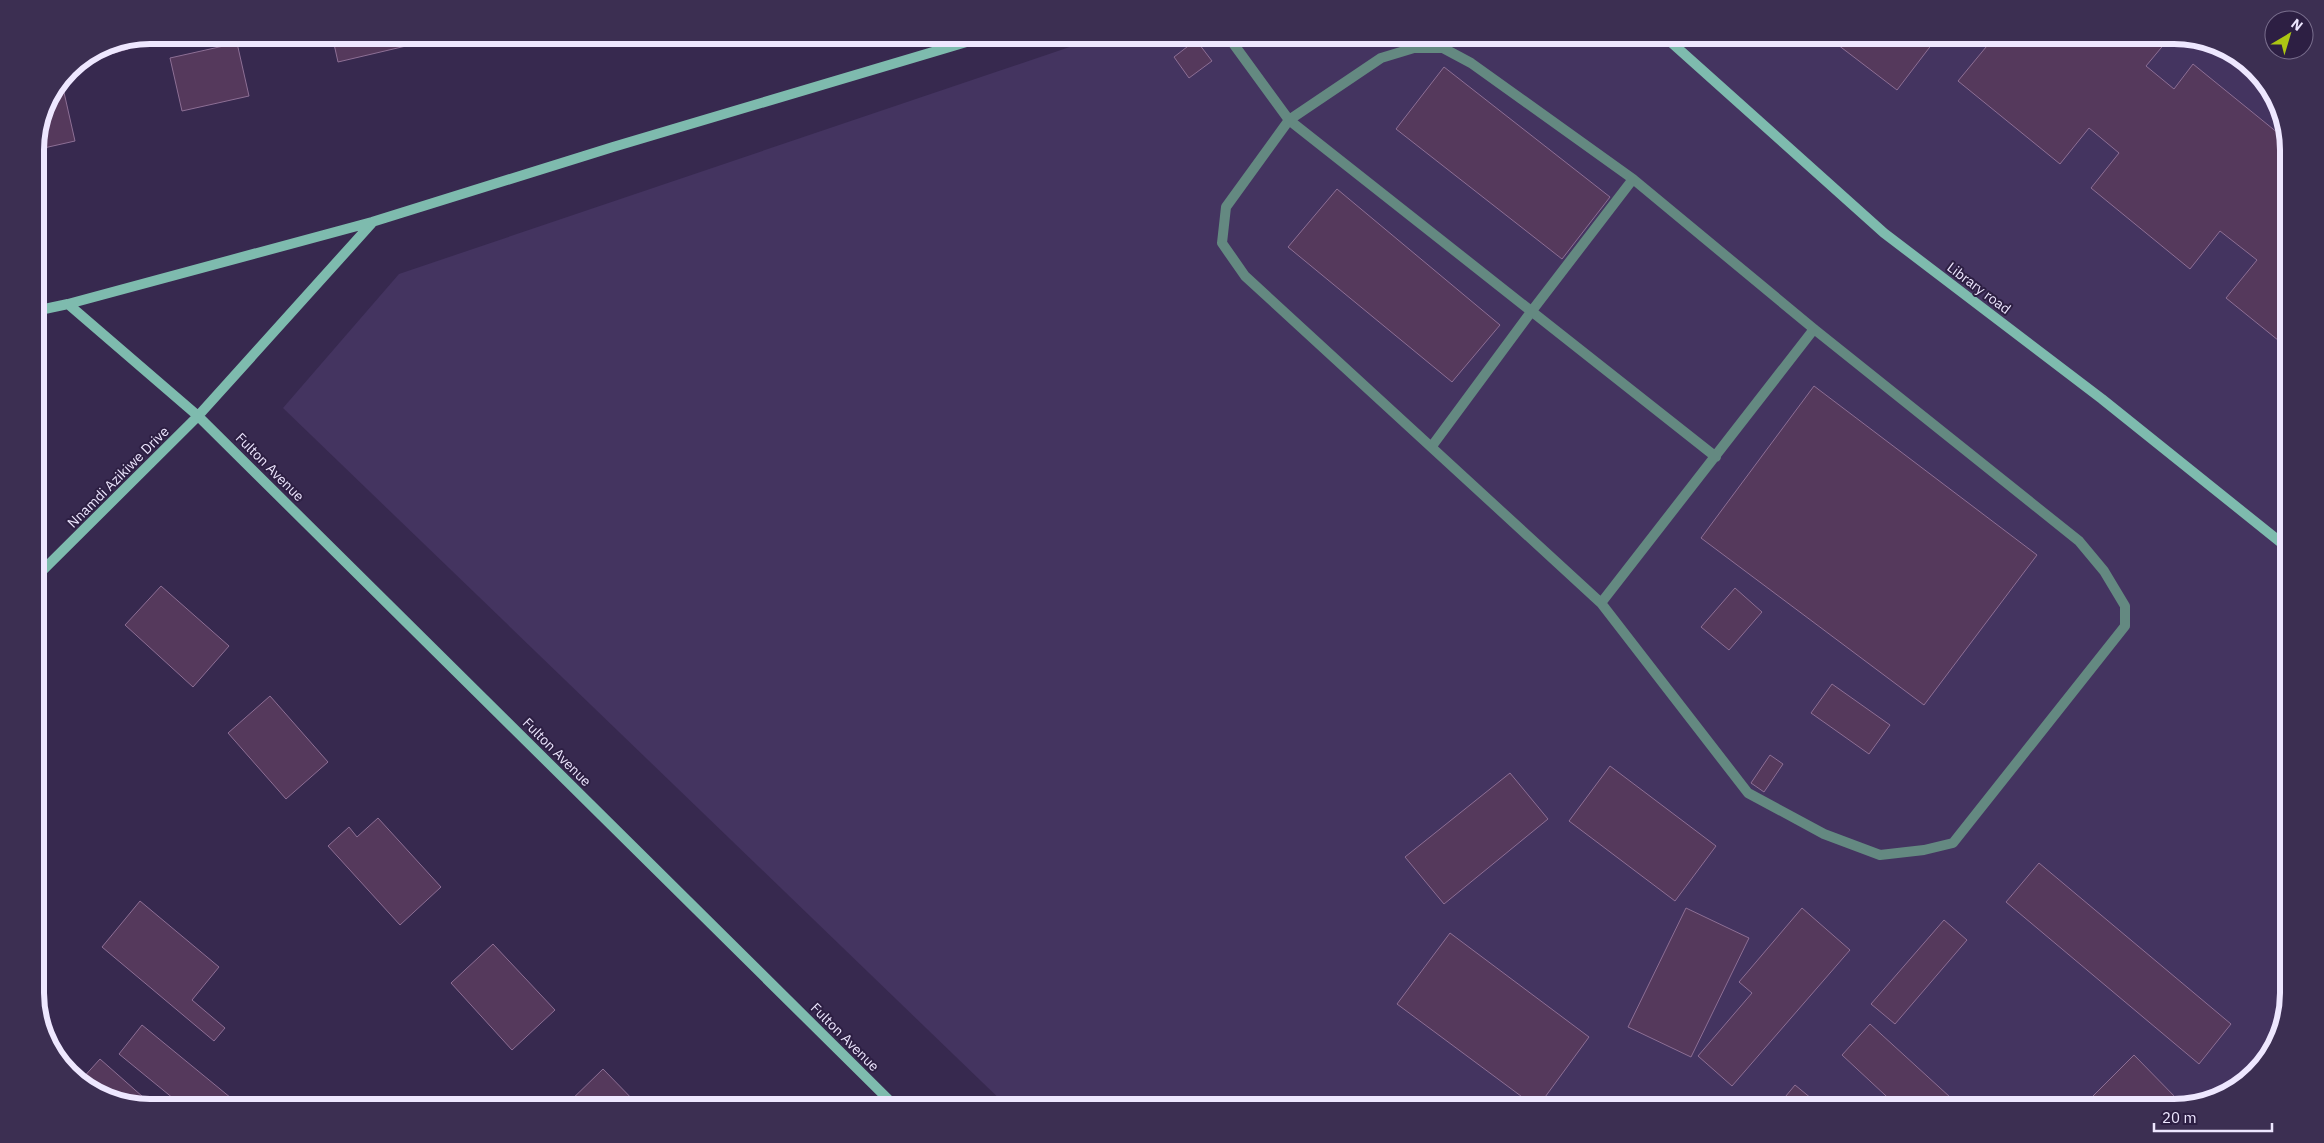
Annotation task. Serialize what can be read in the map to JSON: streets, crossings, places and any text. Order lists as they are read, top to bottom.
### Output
{
  "streets": {
    "street": ["Library road", "Fulton Avenue", "Nnamdi Azikiwe Drive"]
  },
  "crossings": [
    ["Fulton Avenue", "Nnamdi Azikiwe Drive"]
  ],
  "scale_bar": "20 m",
  "north": "top right"
}
